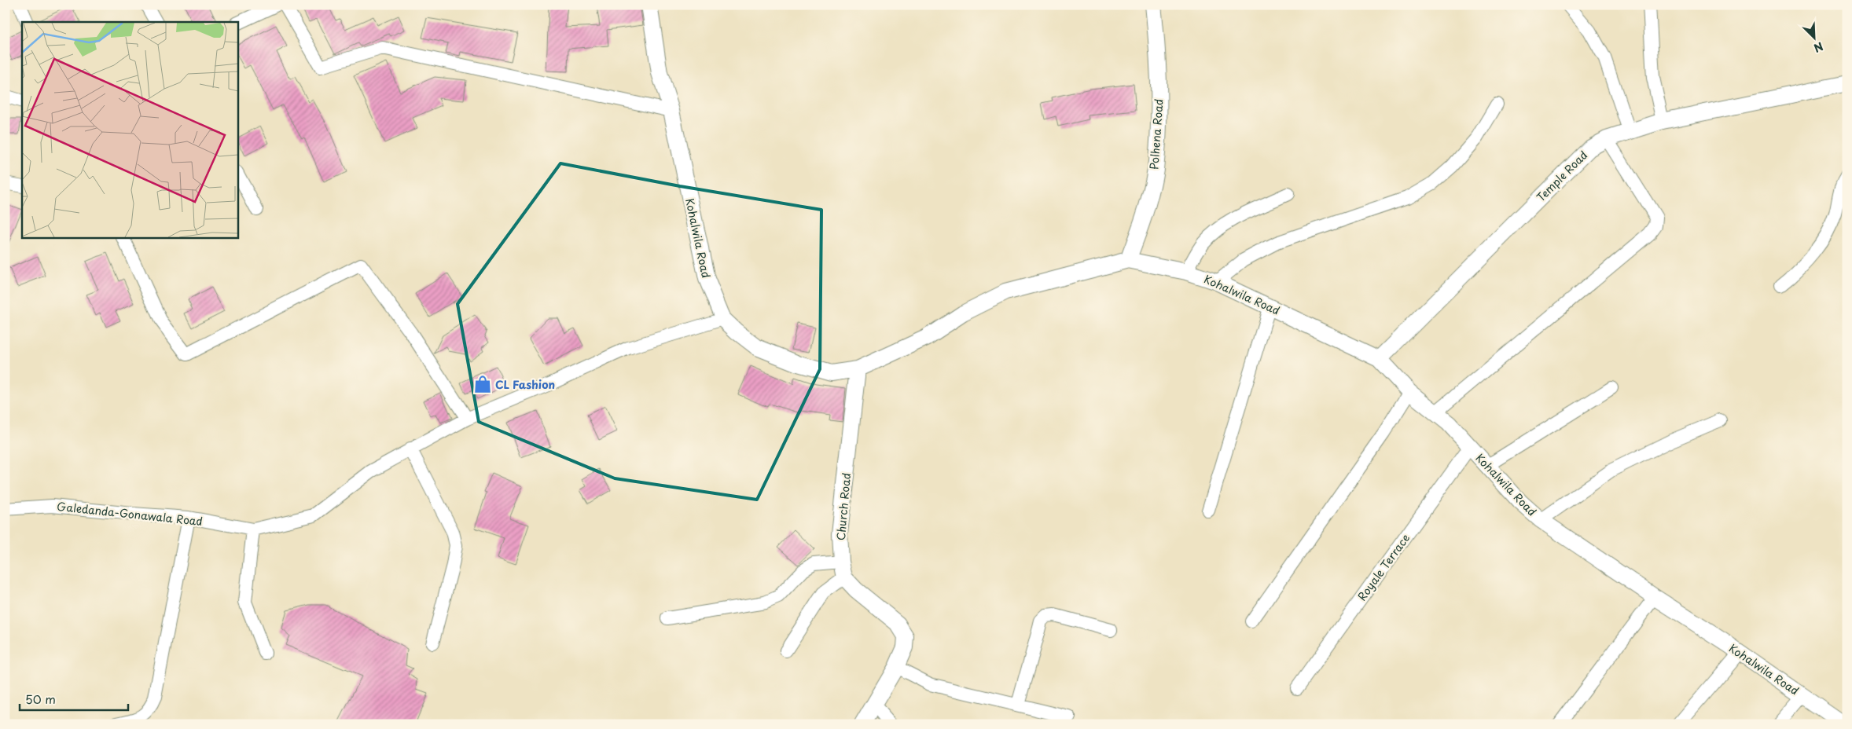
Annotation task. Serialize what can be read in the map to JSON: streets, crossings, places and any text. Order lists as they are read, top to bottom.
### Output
{
  "streets": {
    "street": [
      "Polhena Road",
      "Temple Road",
      "Kohalwila Road",
      "Church Road",
      "Galedanda-Gonawala Road",
      "Royale Terrace"
    ]
  },
  "crossings": [
    ["Polhena Road", "Kohalwila Road"],
    ["Temple Road", "Kohalwila Road"],
    ["Kohalwila Road", "Church Road"],
    ["Kohalwila Road", "Galedanda-Gonawala Road"],
    ["Kohalwila Road", "Royale Terrace"]
  ],
  "places": {
    "shop": ["CL Fashion"]
  },
  "scale_bar": "50 m",
  "north": "bottom right"
}
